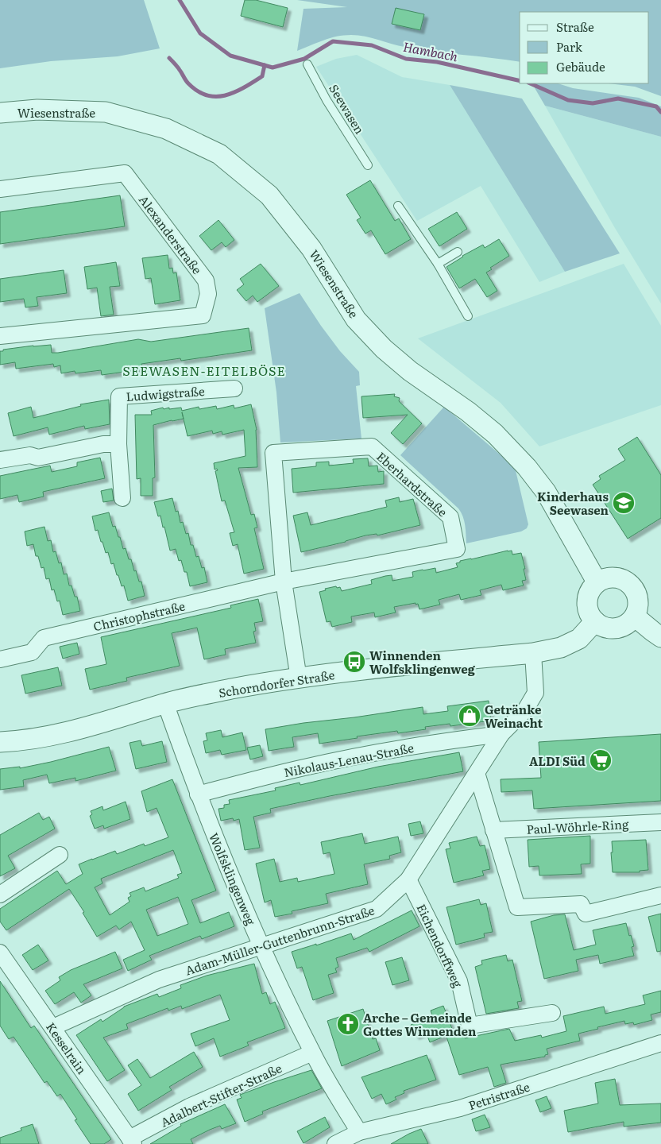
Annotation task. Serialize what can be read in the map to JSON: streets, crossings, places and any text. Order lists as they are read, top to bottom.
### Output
{
  "streets": {
    "street": [
      "Wiesenstraße",
      "Alexanderstraße",
      "Ludwigstraße",
      "Eberhardstraße",
      "Christophstraße",
      "Schorndorfer Straße",
      "Nikolaus-Lenau-Straße",
      "Paul-Wöhrle-Ring",
      "Wolfsklingenweg",
      "Adam-Müller-Guttenbrunn-Straße",
      "Eichendorffweg",
      "Kesselrain",
      "Adalbert-Stifter-Straße",
      "Petristraße"
    ],
    "lane": ["Seewasen"]
  },
  "crossings": [
    ["Wiesenstraße", "Schorndorfer Straße"],
    ["Eberhardstraße", "Christophstraße"],
    ["Eberhardstraße", "Schorndorfer Straße"],
    ["Schorndorfer Straße", "Wolfsklingenweg"],
    ["Schorndorfer Straße", "Adam-Müller-Guttenbrunn-Straße"],
    ["Nikolaus-Lenau-Straße", "Wolfsklingenweg"],
    ["Nikolaus-Lenau-Straße", "Adam-Müller-Guttenbrunn-Straße"],
    ["Wolfsklingenweg", "Adam-Müller-Guttenbrunn-Straße"],
    ["Wolfsklingenweg", "Adalbert-Stifter-Straße"],
    ["Wolfsklingenweg", "Petristraße"],
    ["Adam-Müller-Guttenbrunn-Straße", "Eichendorffweg"],
    ["Adam-Müller-Guttenbrunn-Straße", "Kesselrain"],
    ["Kesselrain", "Adalbert-Stifter-Straße"]
  ],
  "districts": ["SEEWASEN-EITELBÖSE"],
  "water": ["Hambach"],
  "places": {
    "school or university": ["Kinderhaus Seewasen"],
    "bus stop": ["Winnenden Wolfsklingenweg"],
    "shop": ["Getränke Weinacht"],
    "supermarket": ["ALDI Süd"],
    "church": ["Arche – Gemeinde Gottes Winnenden"]
  },
  "legend": ["Straße", "Park", "Gebäude"]
}
